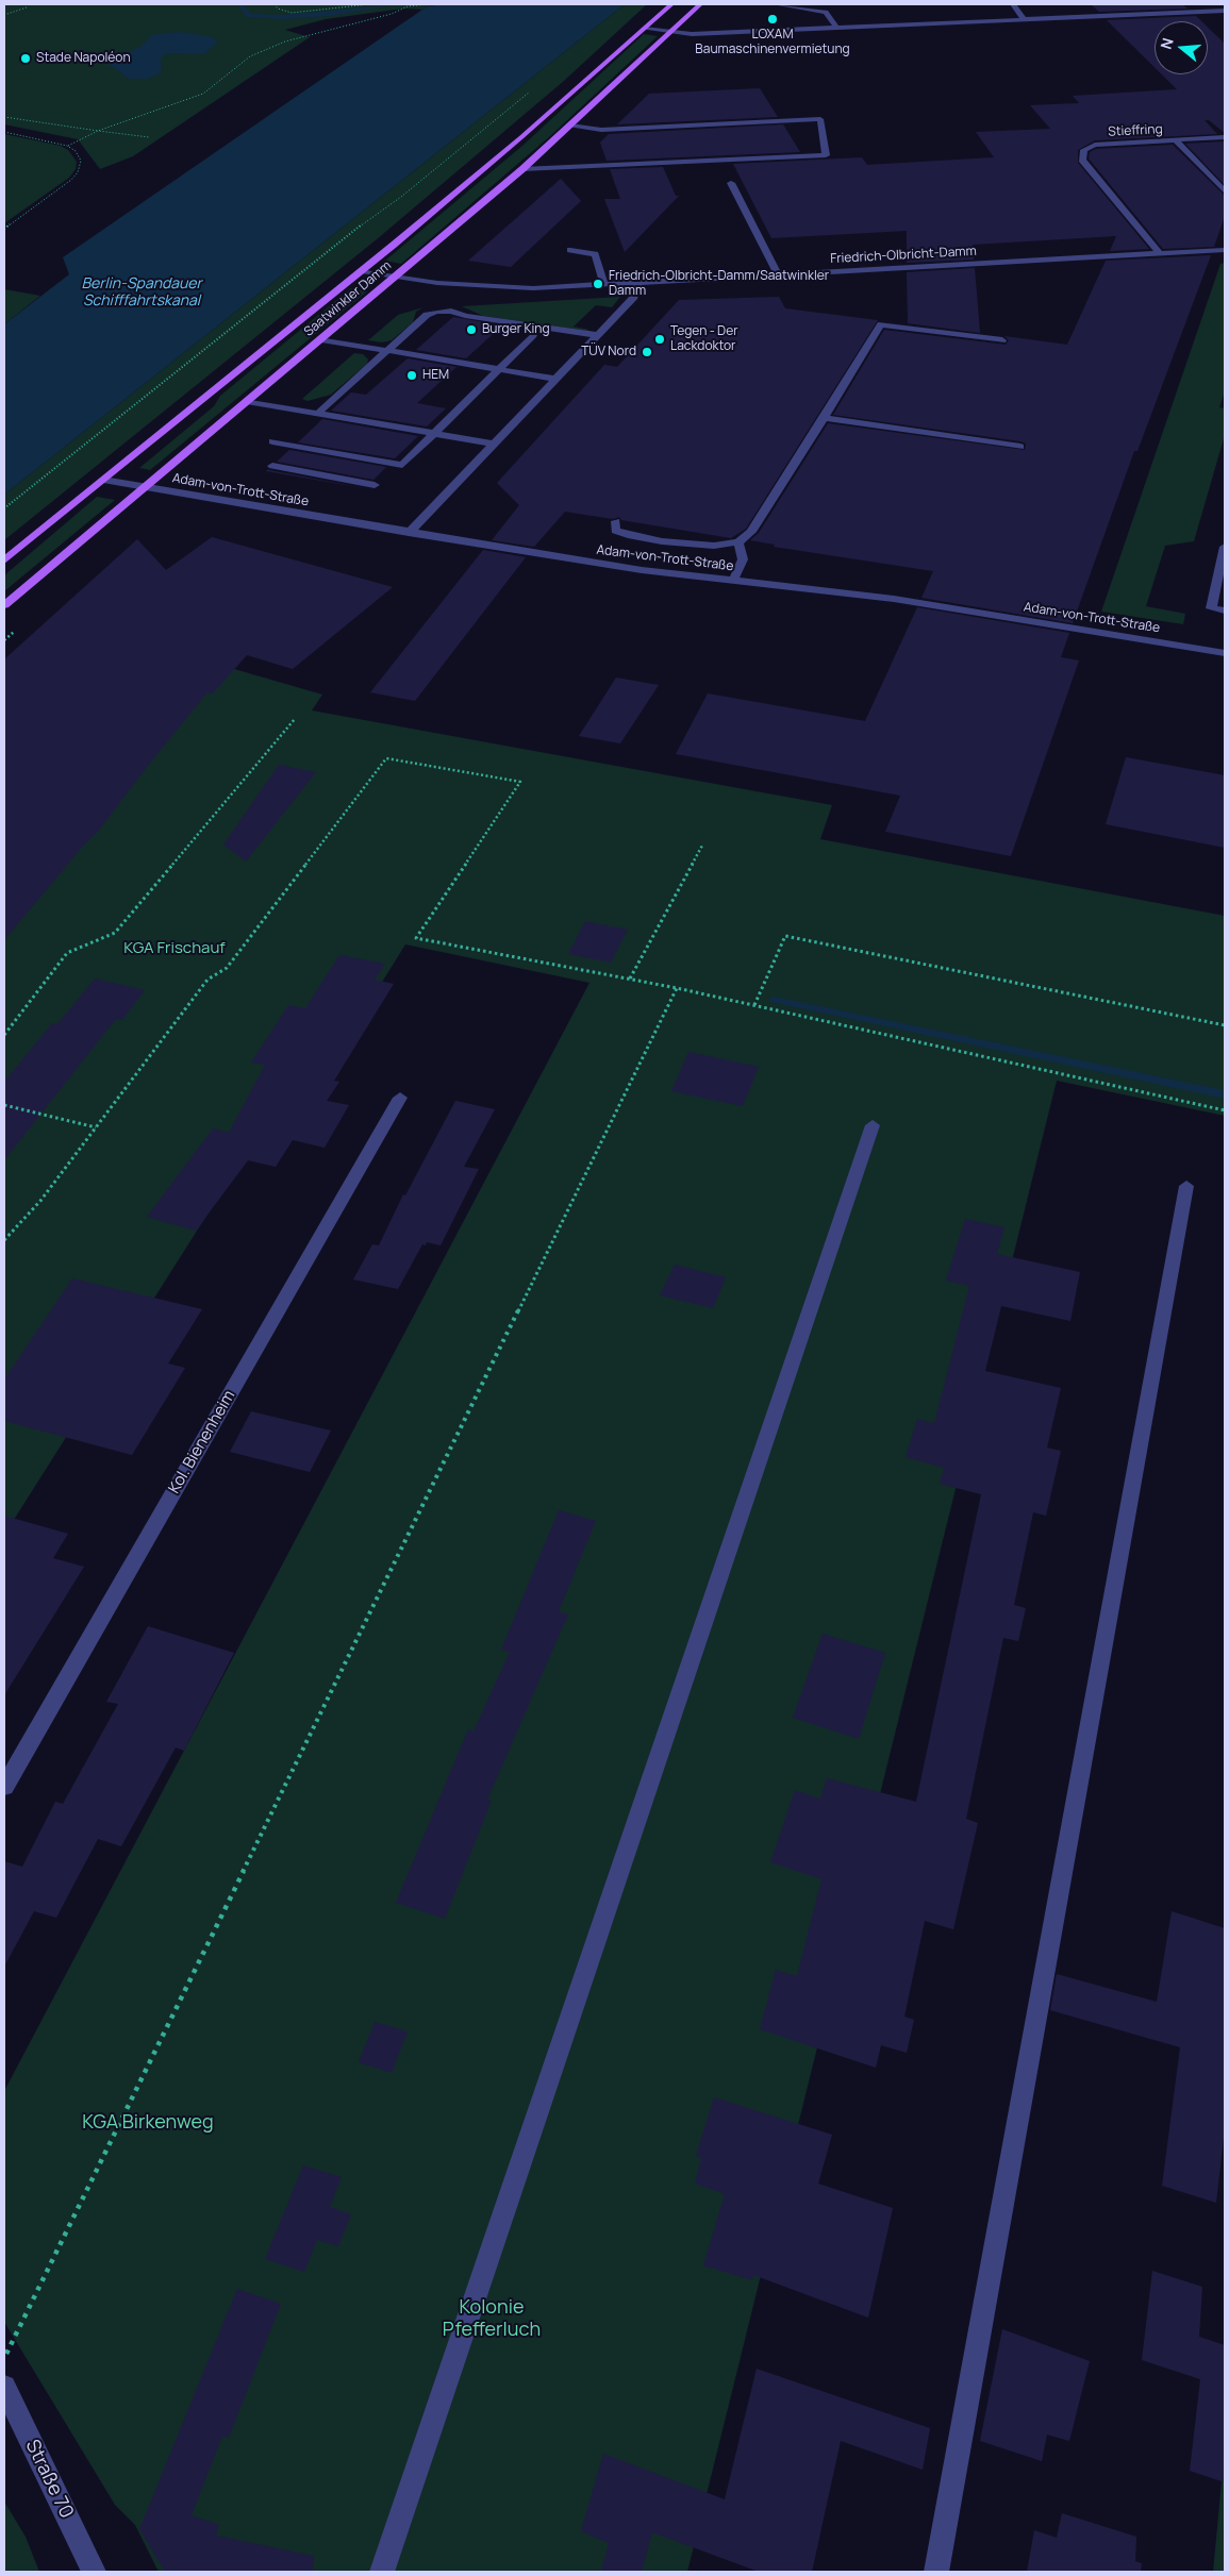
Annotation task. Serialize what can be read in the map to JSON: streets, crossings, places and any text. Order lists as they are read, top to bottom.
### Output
{
  "streets": {
    "main road": ["Saatwinkler Damm"],
    "street": [
      "Stieffring",
      "Friedrich-Olbricht-Damm",
      "Adam-von-Trott-Straße",
      "Kol. Bienenheim",
      "Straße 70"
    ]
  },
  "crossings": [
    ["Stieffring", "Friedrich-Olbricht-Damm"],
    ["Friedrich-Olbricht-Damm", "Saatwinkler Damm"],
    ["Saatwinkler Damm", "Adam-von-Trott-Straße"]
  ],
  "water": ["Berlin-Spandauer Schifffahrtskanal"],
  "parks": ["KGA Frischauf", "KGA Birkenweg", "Kolonie Pfefferluch"],
  "places": [
    "LOXAM Baumaschinenvermietung",
    "Stade Napoléon",
    "Friedrich-Olbricht-Damm/Saatwinkler Damm",
    "Burger King",
    "Tegen - Der Lackdoktor",
    "TÜV Nord",
    "HEM"
  ],
  "north": "left"
}
